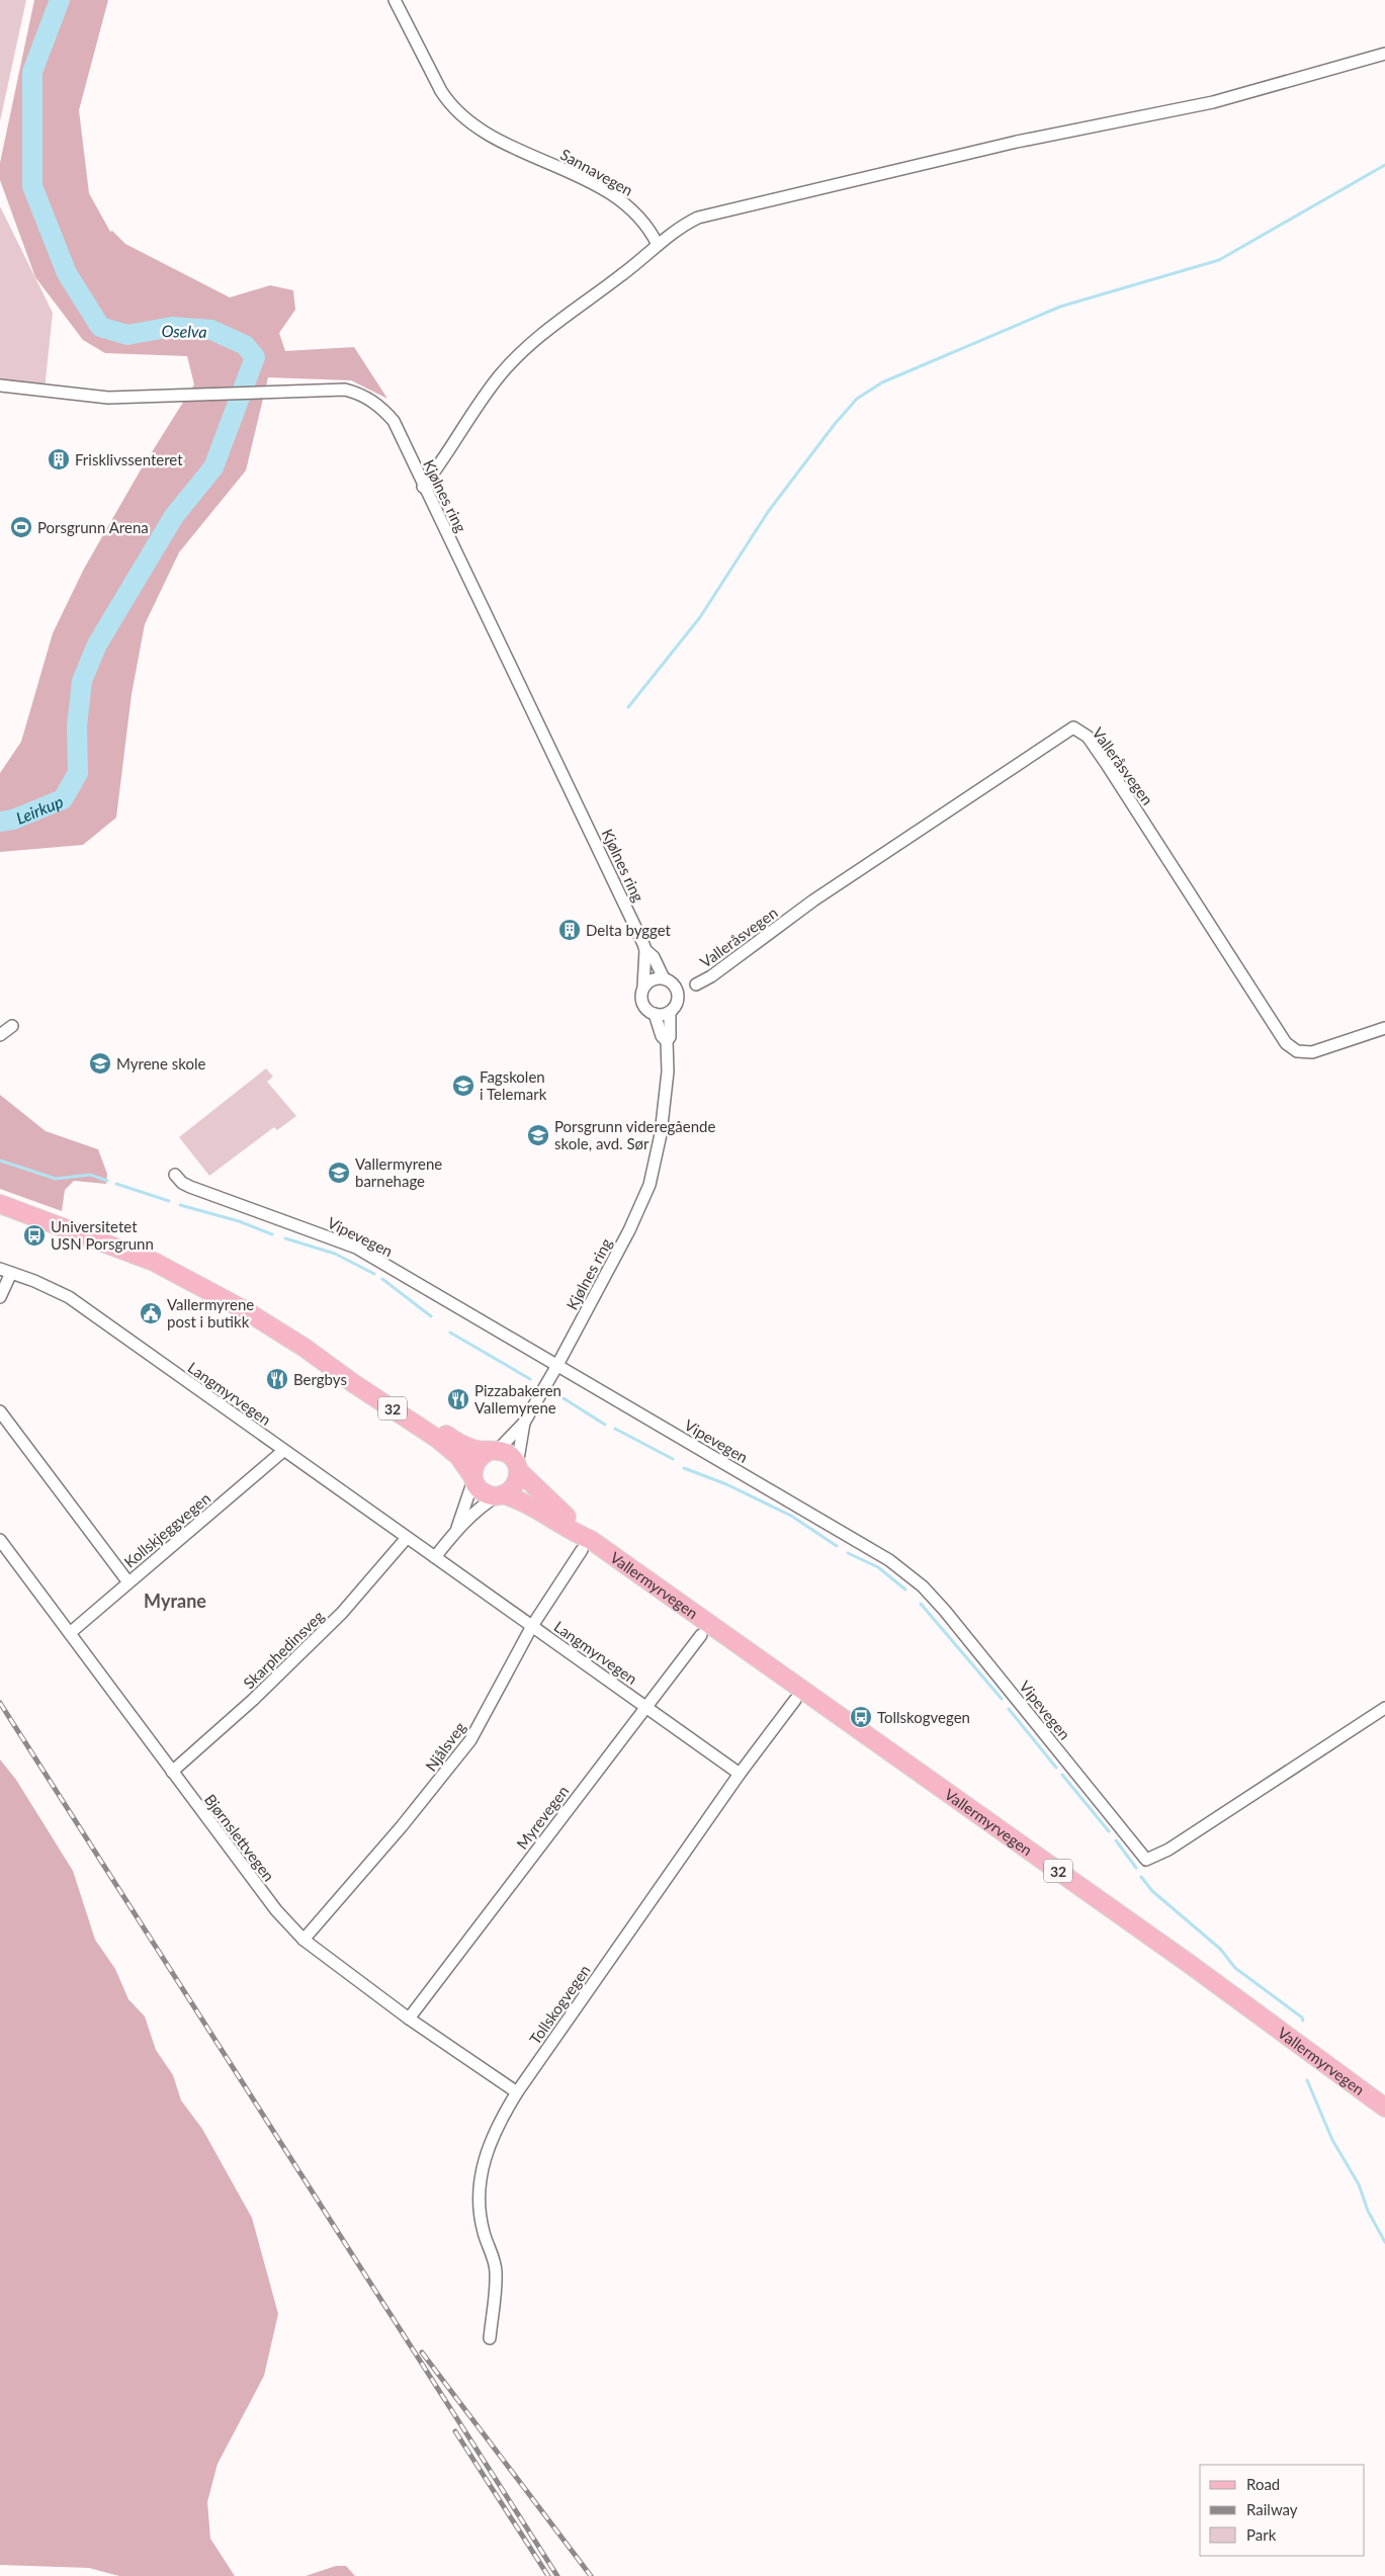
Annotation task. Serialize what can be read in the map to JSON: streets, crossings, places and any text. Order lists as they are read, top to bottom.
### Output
{
  "streets": {
    "main road": ["32", "Vallermyrvegen"],
    "street": [
      "Sannavegen",
      "Kjølnes ring",
      "Valleråsvegen",
      "Vipevegen",
      "Langmyrvegen",
      "Kollskjeggvegen",
      "Skarphedinsveg",
      "Njålsveg",
      "Myrevegen",
      "Bjørnslettvegen",
      "Tollskogvegen"
    ]
  },
  "crossings": [
    ["Kjølnes ring", "Vipevegen"],
    ["Kjølnes ring", "32"],
    ["Kjølnes ring", "Vallermyrvegen"],
    ["Langmyrvegen", "Kollskjeggvegen"],
    ["Langmyrvegen", "Skarphedinsveg"],
    ["Langmyrvegen", "Njålsveg"],
    ["Langmyrvegen", "Myrevegen"],
    ["Langmyrvegen", "Tollskogvegen"],
    ["32", "Vallermyrvegen"],
    ["Kollskjeggvegen", "Bjørnslettvegen"],
    ["Vallermyrvegen", "Njålsveg"],
    ["Skarphedinsveg", "Bjørnslettvegen"],
    ["Njålsveg", "Bjørnslettvegen"],
    ["Myrevegen", "Bjørnslettvegen"],
    ["Bjørnslettvegen", "Tollskogvegen"]
  ],
  "districts": ["Myrane"],
  "water": ["Oselva", "Leirkup"],
  "places": {
    "building": ["Frisklivssenteret", "Delta bygget"],
    "sports": ["Porsgrunn Arena"],
    "school or university": [
      "Myrene skole",
      "Fagskolen i Telemark",
      "Porsgrunn videregående skole, avd. Sør",
      "Vallermyrene barnehage"
    ],
    "bus stop": ["Universitetet USN Porsgrunn", "Tollskogvegen"],
    "public building": ["Vallermyrene post i butikk"],
    "restaurant": ["Bergbys", "Pizzabakeren Vallemyrene"]
  },
  "legend": ["Road", "Railway", "Park"]
}
